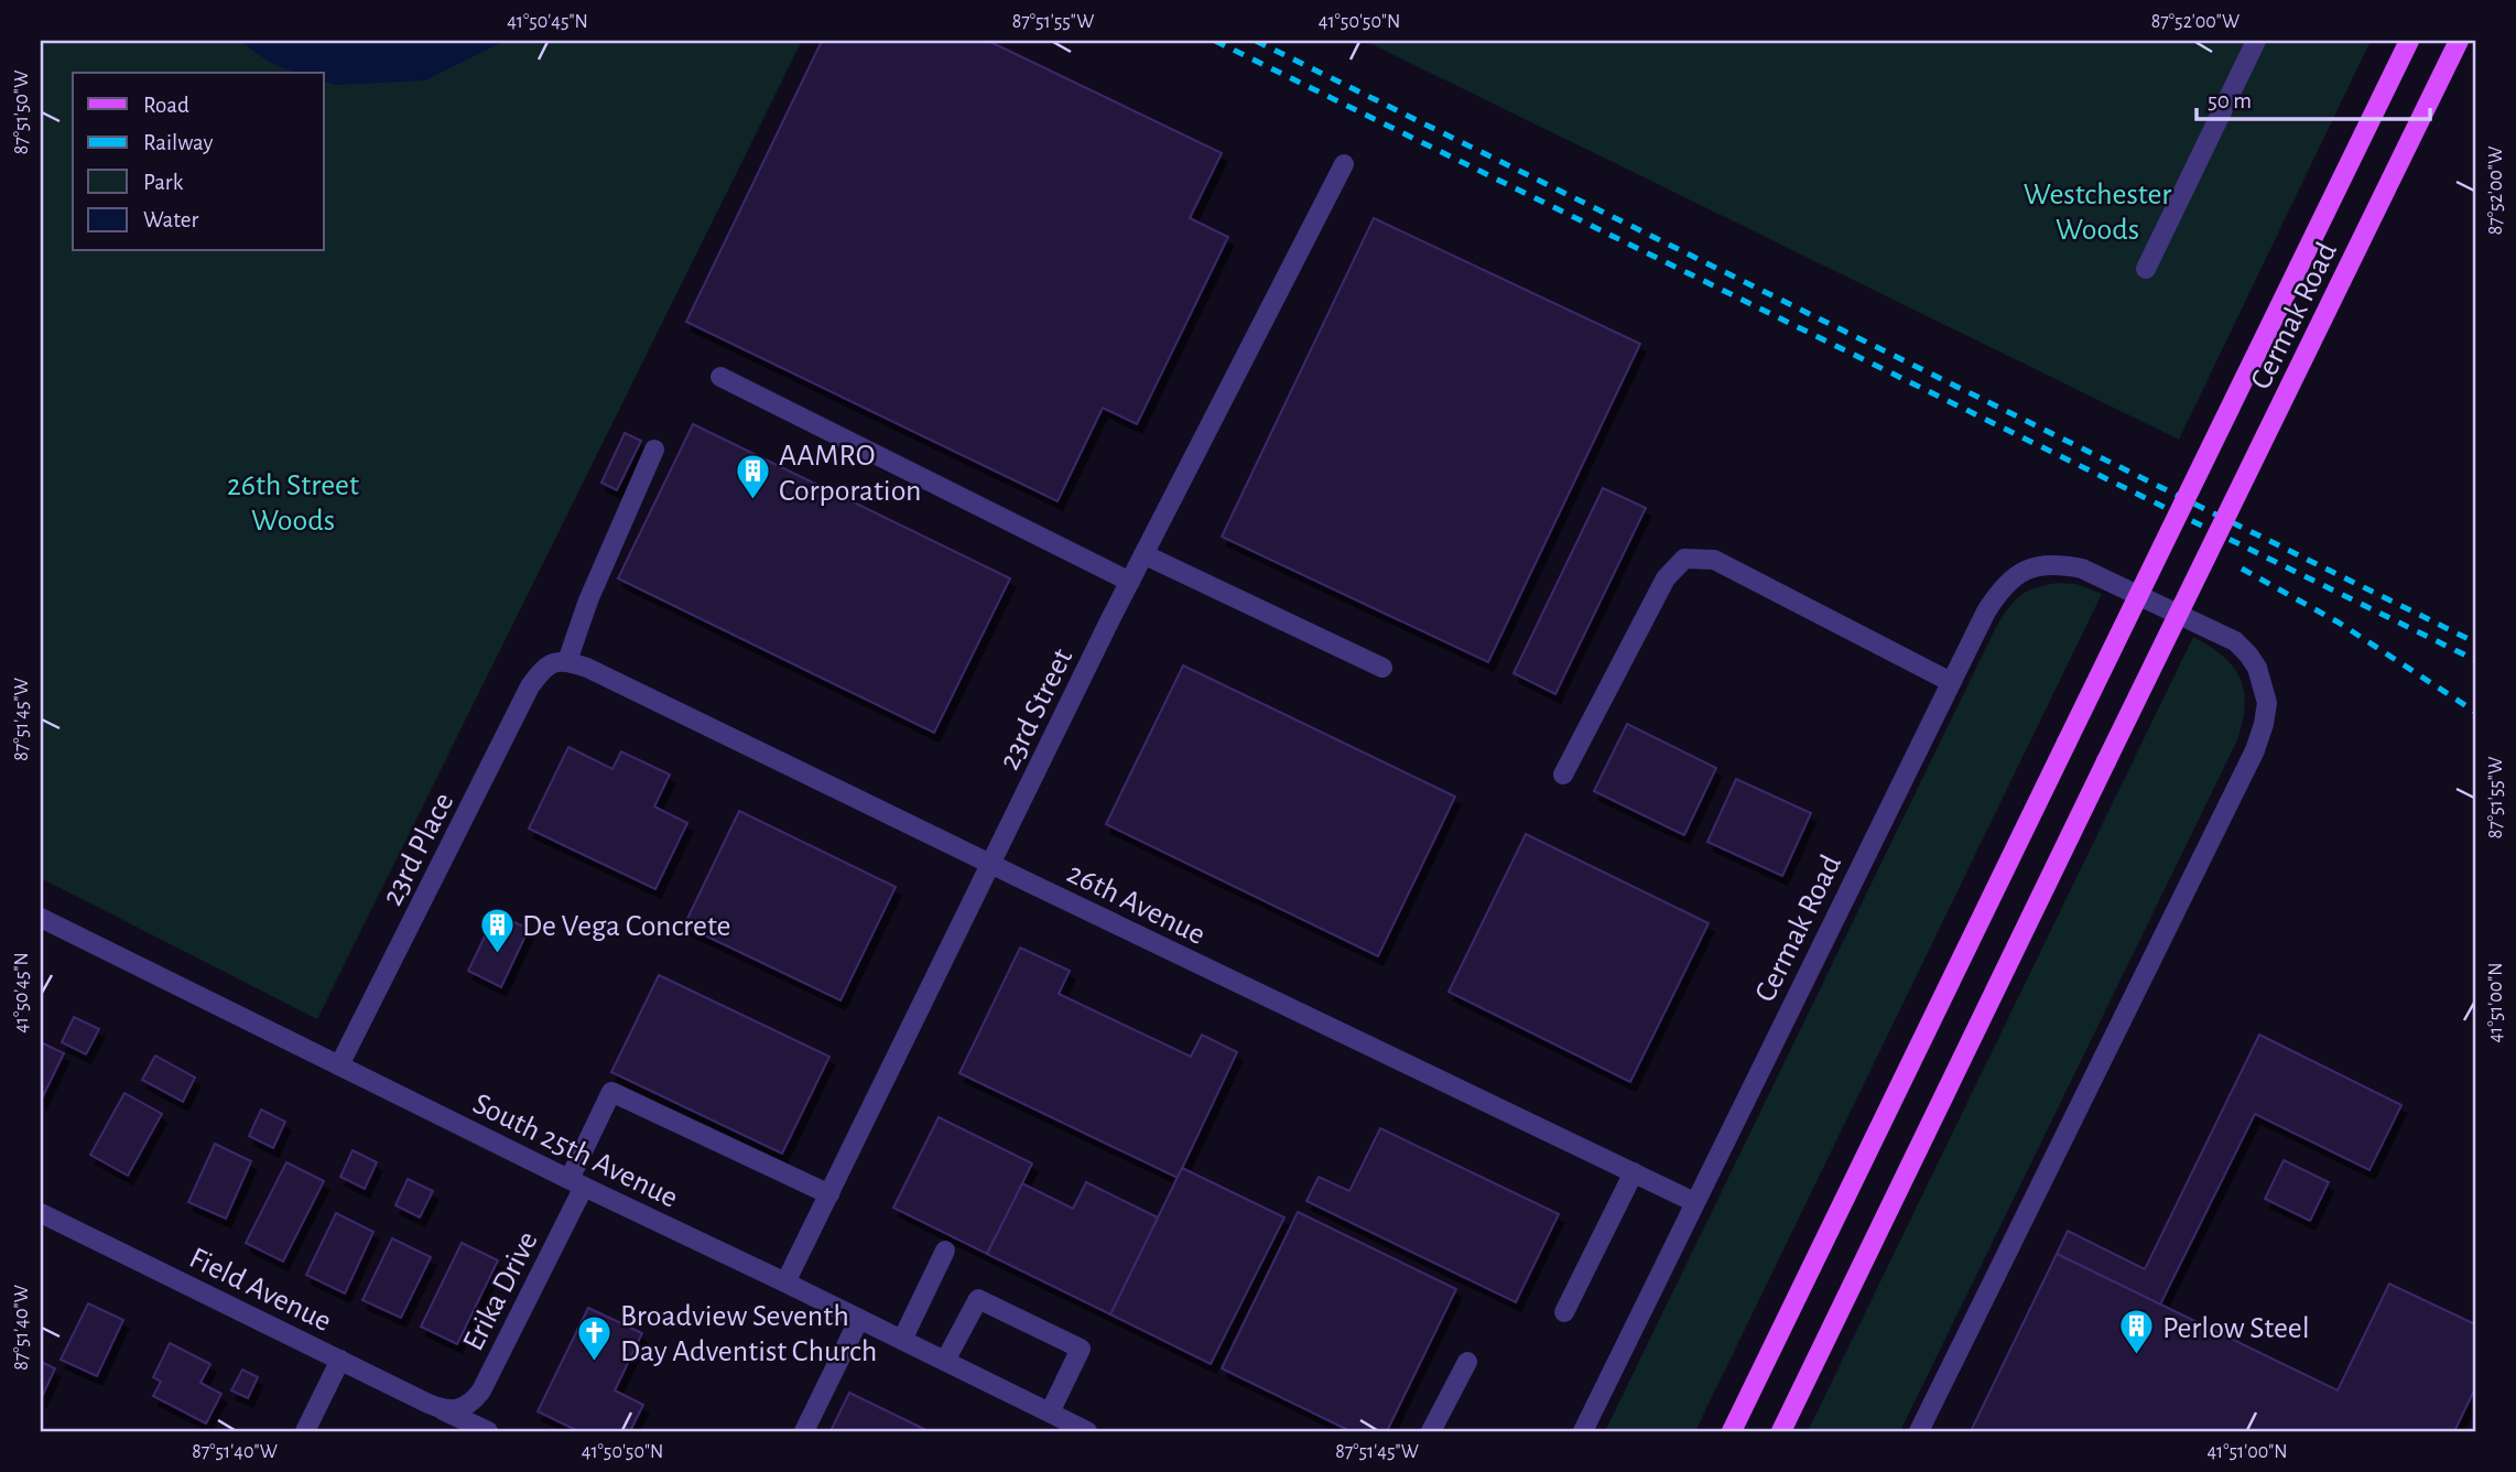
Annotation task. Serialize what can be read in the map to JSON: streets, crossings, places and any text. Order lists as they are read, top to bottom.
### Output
{
  "streets": {
    "main road": ["Cermak Road"],
    "street": [
      "23rd Street",
      "23rd Place",
      "26th Avenue",
      "South 25th Avenue",
      "Field Avenue",
      "Erika Drive"
    ]
  },
  "crossings": [
    ["Cermak Road", "26th Avenue"],
    ["23rd Street", "26th Avenue"],
    ["23rd Street", "South 25th Avenue"],
    ["23rd Street", "Erika Drive"],
    ["23rd Place", "26th Avenue"],
    ["23rd Place", "South 25th Avenue"],
    ["South 25th Avenue", "Erika Drive"],
    ["Field Avenue", "Erika Drive"]
  ],
  "parks": ["Westchester Woods", "26th Street Woods"],
  "places": {
    "building": ["AAMRO Corporation", "De Vega Concrete", "Perlow Steel"],
    "church": ["Broadview Seventh Day Adventist Church"]
  },
  "legend": [
    "Road",
    "Railway",
    "Park",
    "Water"
  ],
  "scale_bar": "50 m",
  "coordinates": [
    "41°50'45\"N",
    "87°51'55\"W",
    "41°50'50\"N",
    "87°52'00\"W",
    "87°51'50\"W",
    "87°51'45\"W",
    "41°51'00\"N",
    "87°51'40\"W"
  ]
}
